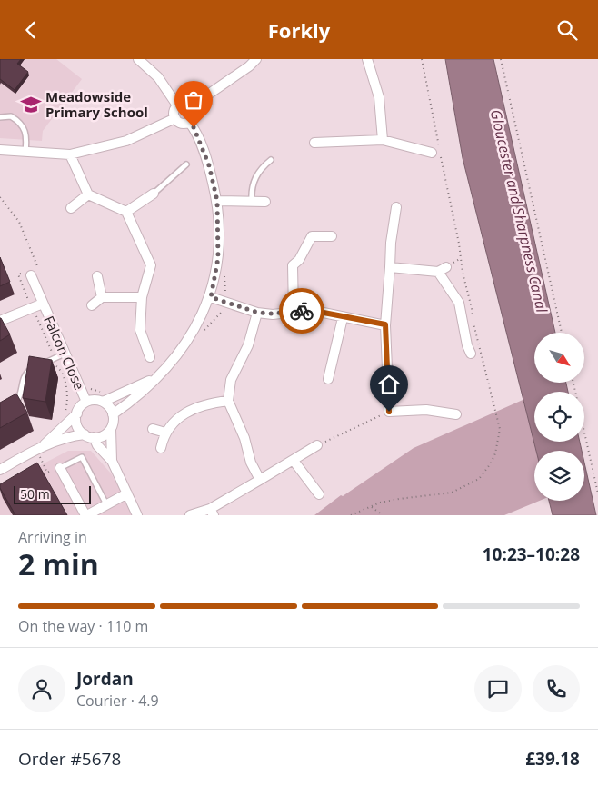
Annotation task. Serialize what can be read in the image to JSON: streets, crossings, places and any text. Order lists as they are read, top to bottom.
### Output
{
  "streets": {
    "street": ["Falcon Close"]
  },
  "water": ["Gloucester and Sharpness Canal"],
  "places": {
    "school or university": ["Meadowside Primary School"]
  },
  "scale_bar": "50 m",
  "north": "bottom right",
  "page": {
    "header": "Forkly",
    "scale": "50 m",
    "heading": ["2 min", "Arriving in", "10:23–10:28"],
    "panel": [
      "Jordan",
      "Courier · 4.9",
      "Order #5678",
      "£39.18"
    ],
    "bar": "On the way · 110 m"
  }
}
